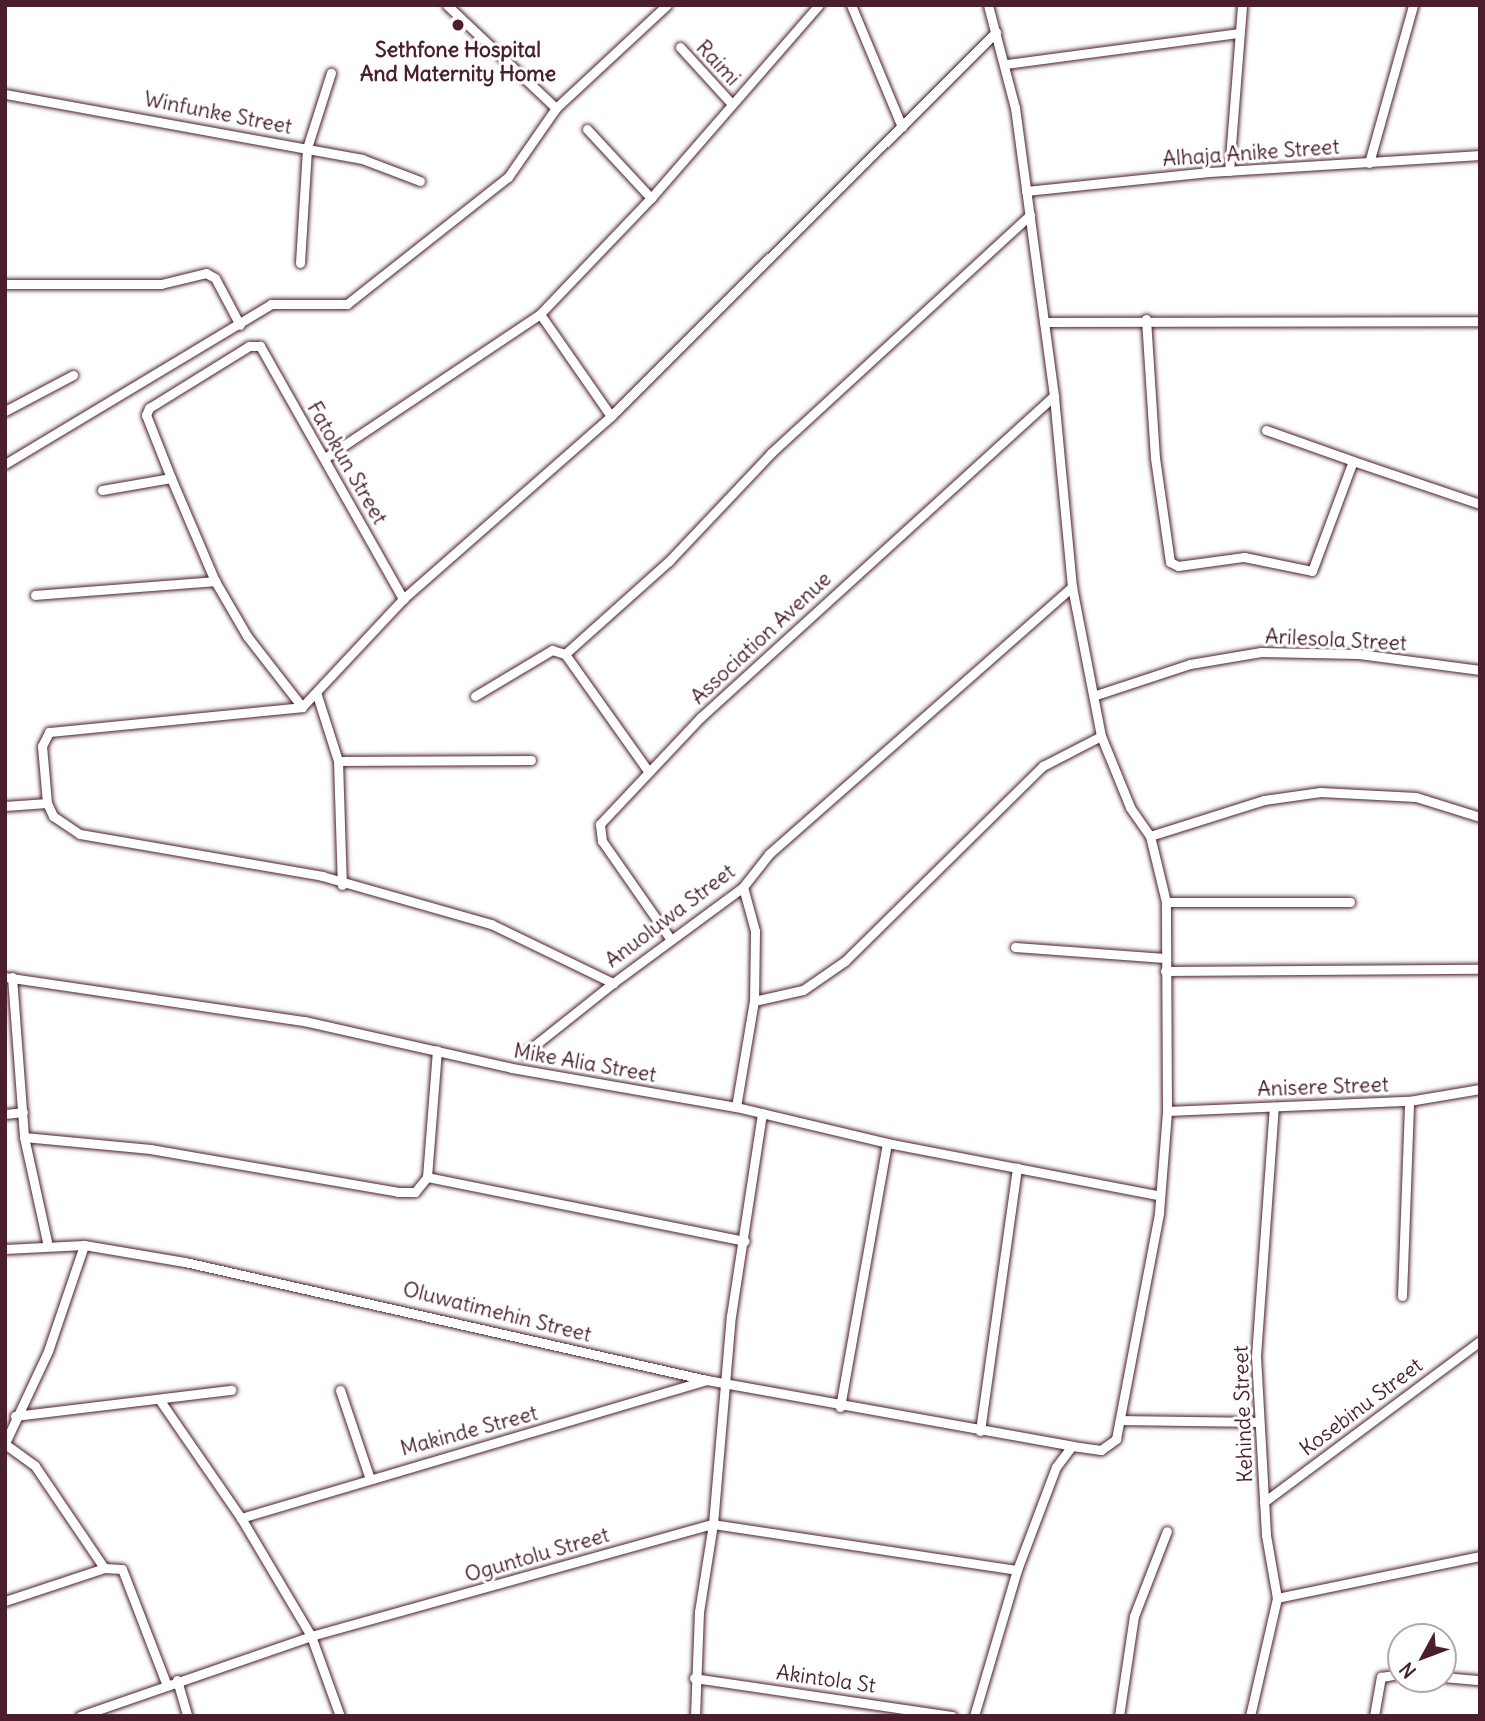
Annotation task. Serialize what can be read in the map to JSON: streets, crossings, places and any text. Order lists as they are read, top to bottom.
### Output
{
  "streets": {
    "street": [
      "Raimi",
      "Winfunke Street",
      "Alhaja Anike Street",
      "Fatokun Street",
      "Association Avenue",
      "Arilesola Street",
      "Anuoluwa Street",
      "Mike Alia Street",
      "Anisere Street",
      "Oluwatimehin Street",
      "Kosebinu Street",
      "Kehinde Street",
      "Makinde Street",
      "Oguntolu Street",
      "Akintola St"
    ]
  },
  "crossings": [
    ["Association Avenue", "Anuoluwa Street"],
    ["Anisere Street", "Kehinde Street"],
    ["Oluwatimehin Street", "Makinde Street"],
    ["Kosebinu Street", "Kehinde Street"]
  ],
  "places": ["Sethfone Hospital And Maternity Home"],
  "north": "bottom left"
}
